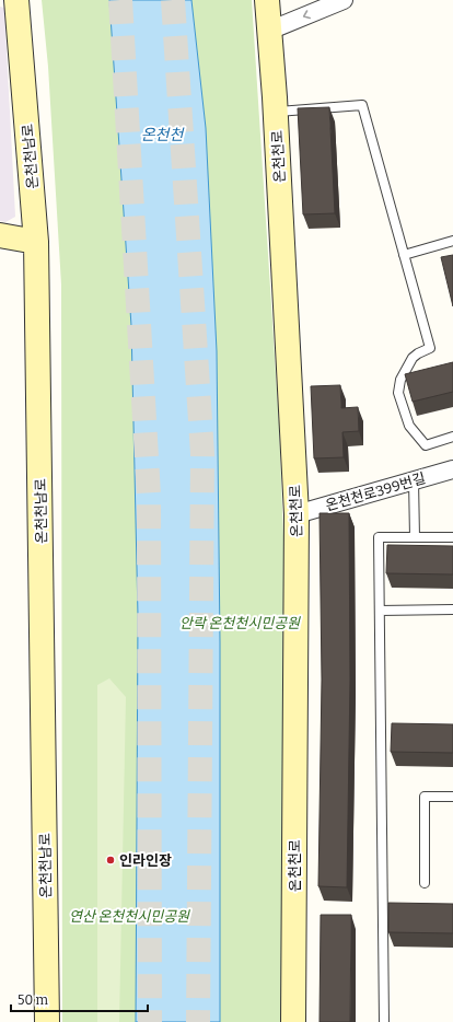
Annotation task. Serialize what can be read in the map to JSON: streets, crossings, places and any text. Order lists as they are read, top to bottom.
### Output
{
  "streets": {
    "street": ["온천천남로", "온천천로", "온천천로399번길"]
  },
  "crossings": [
    ["온천천로", "온천천로399번길"]
  ],
  "water": ["온천천"],
  "parks": ["안락 온천천시민공원", "연산 온천천시민공원"],
  "places": ["인라인장"],
  "scale_bar": "50 m"
}
